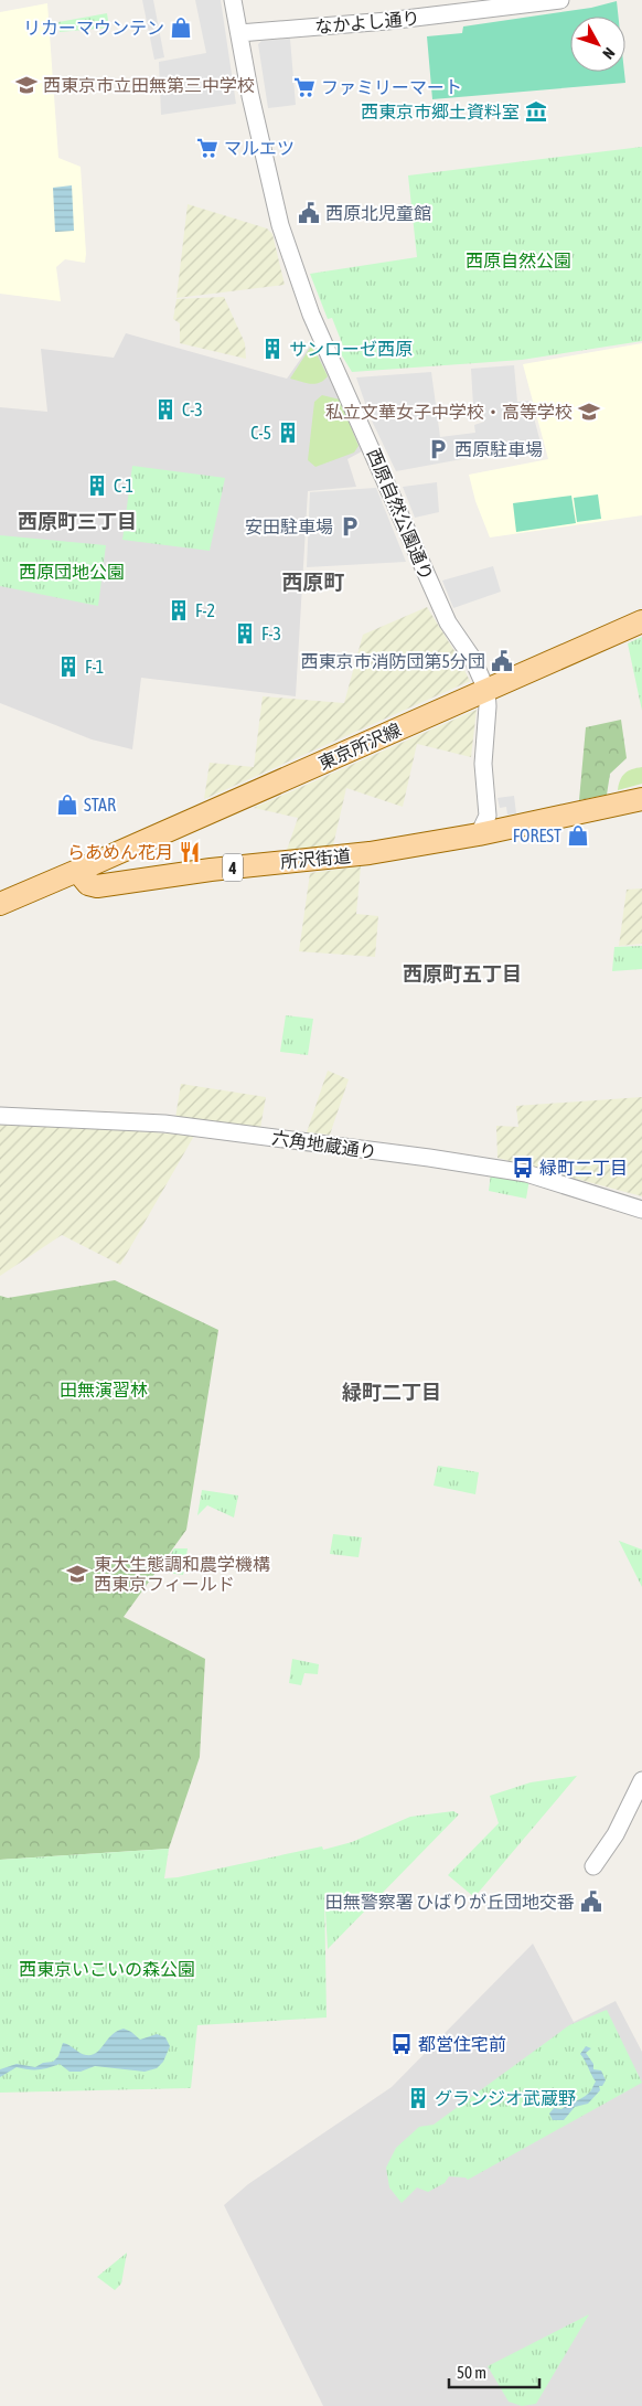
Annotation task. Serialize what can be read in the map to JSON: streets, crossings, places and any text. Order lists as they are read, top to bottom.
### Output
{
  "streets": {
    "main road": ["東京所沢線", "所沢街道", "4"],
    "street": ["なかよし通り", "西原自然公園通り", "六角地蔵通り"]
  },
  "crossings": [
    ["なかよし通り", "西原自然公園通り"],
    ["西原自然公園通り", "東京所沢線"],
    ["西原自然公園通り", "所沢街道"],
    ["東京所沢線", "所沢街道"]
  ],
  "districts": [
    "西原町三丁目",
    "西原町",
    "西原町五丁目",
    "緑町二丁目"
  ],
  "parks": [
    "西原自然公園",
    "西原団地公園",
    "田無演習林",
    "西東京いこいの森公園"
  ],
  "places": {
    "shop": ["リカーマウンテン", "STAR", "FOREST"],
    "school or university": ["西東京市立田無第三中学校", "私立文華女子中学校・高等学校", "東大生態調和農学機構 西東京フィールド"],
    "supermarket": ["ファミリーマート", "マルエツ"],
    "museum": ["西東京市郷土資料室"],
    "public building": ["西原北児童館", "西東京市消防団第5分団", "田無警察署 ひばりが丘団地交番"],
    "building": [
      "サンローゼ西原",
      "C-3",
      "C-5",
      "C-1",
      "F-2",
      "F-3",
      "F-1",
      "グランジオ武蔵野"
    ],
    "parking": ["西原駐車場", "安田駐車場"],
    "restaurant": ["らあめん花月"],
    "bus stop": ["緑町二丁目", "都営住宅前"]
  },
  "scale_bar": "50 m",
  "north": "bottom right"
}
